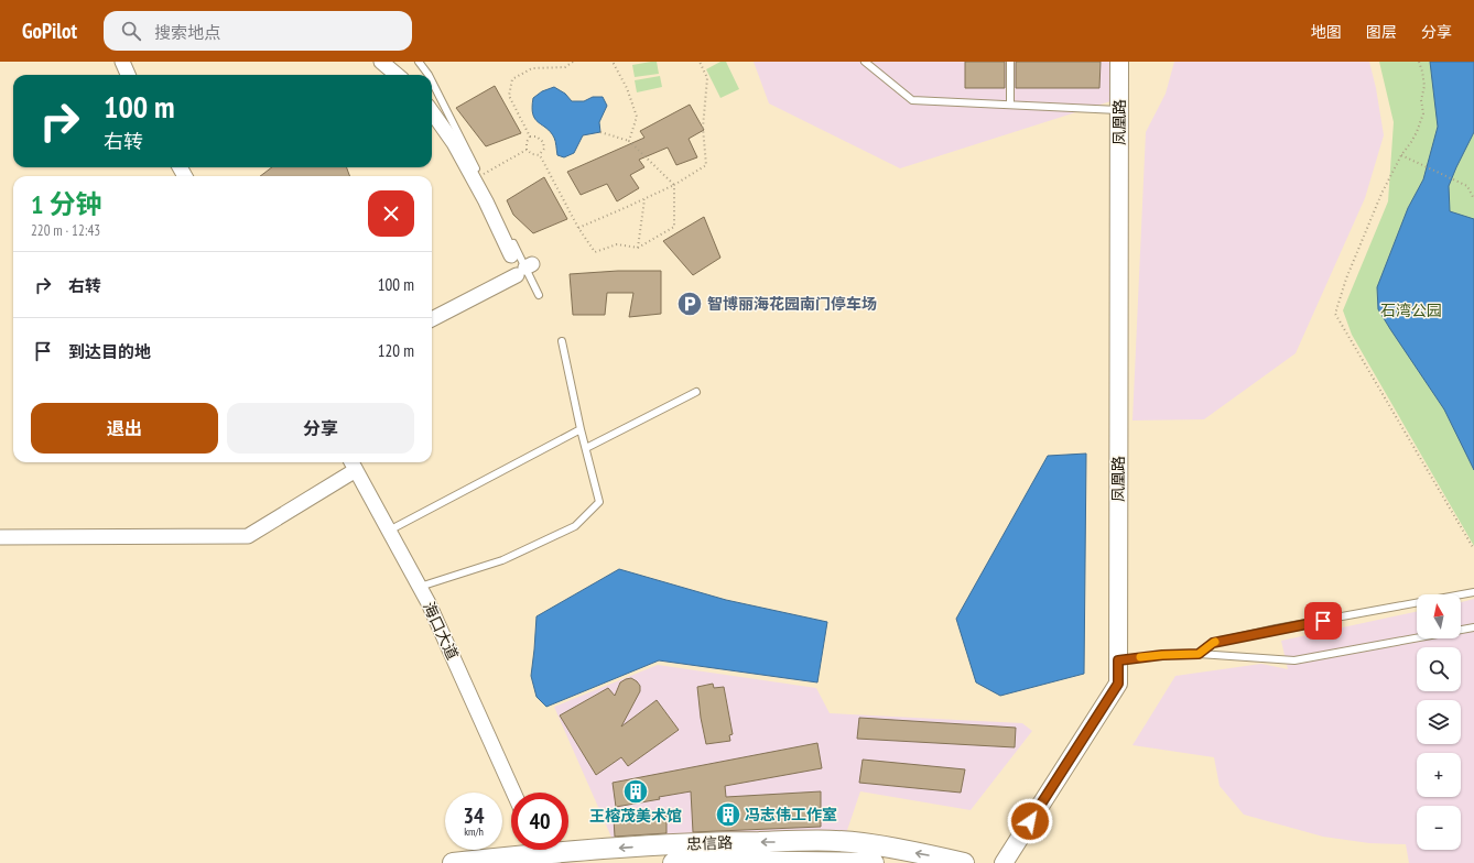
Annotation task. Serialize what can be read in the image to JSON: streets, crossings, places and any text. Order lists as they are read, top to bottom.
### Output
{
  "streets": {
    "main road": ["忠信路"],
    "street": ["凤凰路", "海口大道"]
  },
  "parks": ["石湾公园"],
  "places": {
    "parking": ["智博丽海花园南门停车场"],
    "building": ["王榕茂美术馆", "冯志伟工作室"]
  },
  "north": "top",
  "page": {
    "header": "GoPilot",
    "search": "搜索地点",
    "nav": ["地图", "图层", "分享"],
    "turn": ["100 m", "右转"],
    "heading": ["1 分钟", "220 m · 12:43"],
    "list": [
      {
        "name": "右转",
        "value": "100 m"
      },
      {
        "name": "到达目的地",
        "value": "120 m"
      }
    ],
    "buttons": ["退出", "分享"],
    "map_buttons": ["+", "−"],
    "speed": "34 km/h",
    "limit": "40"
  }
}
